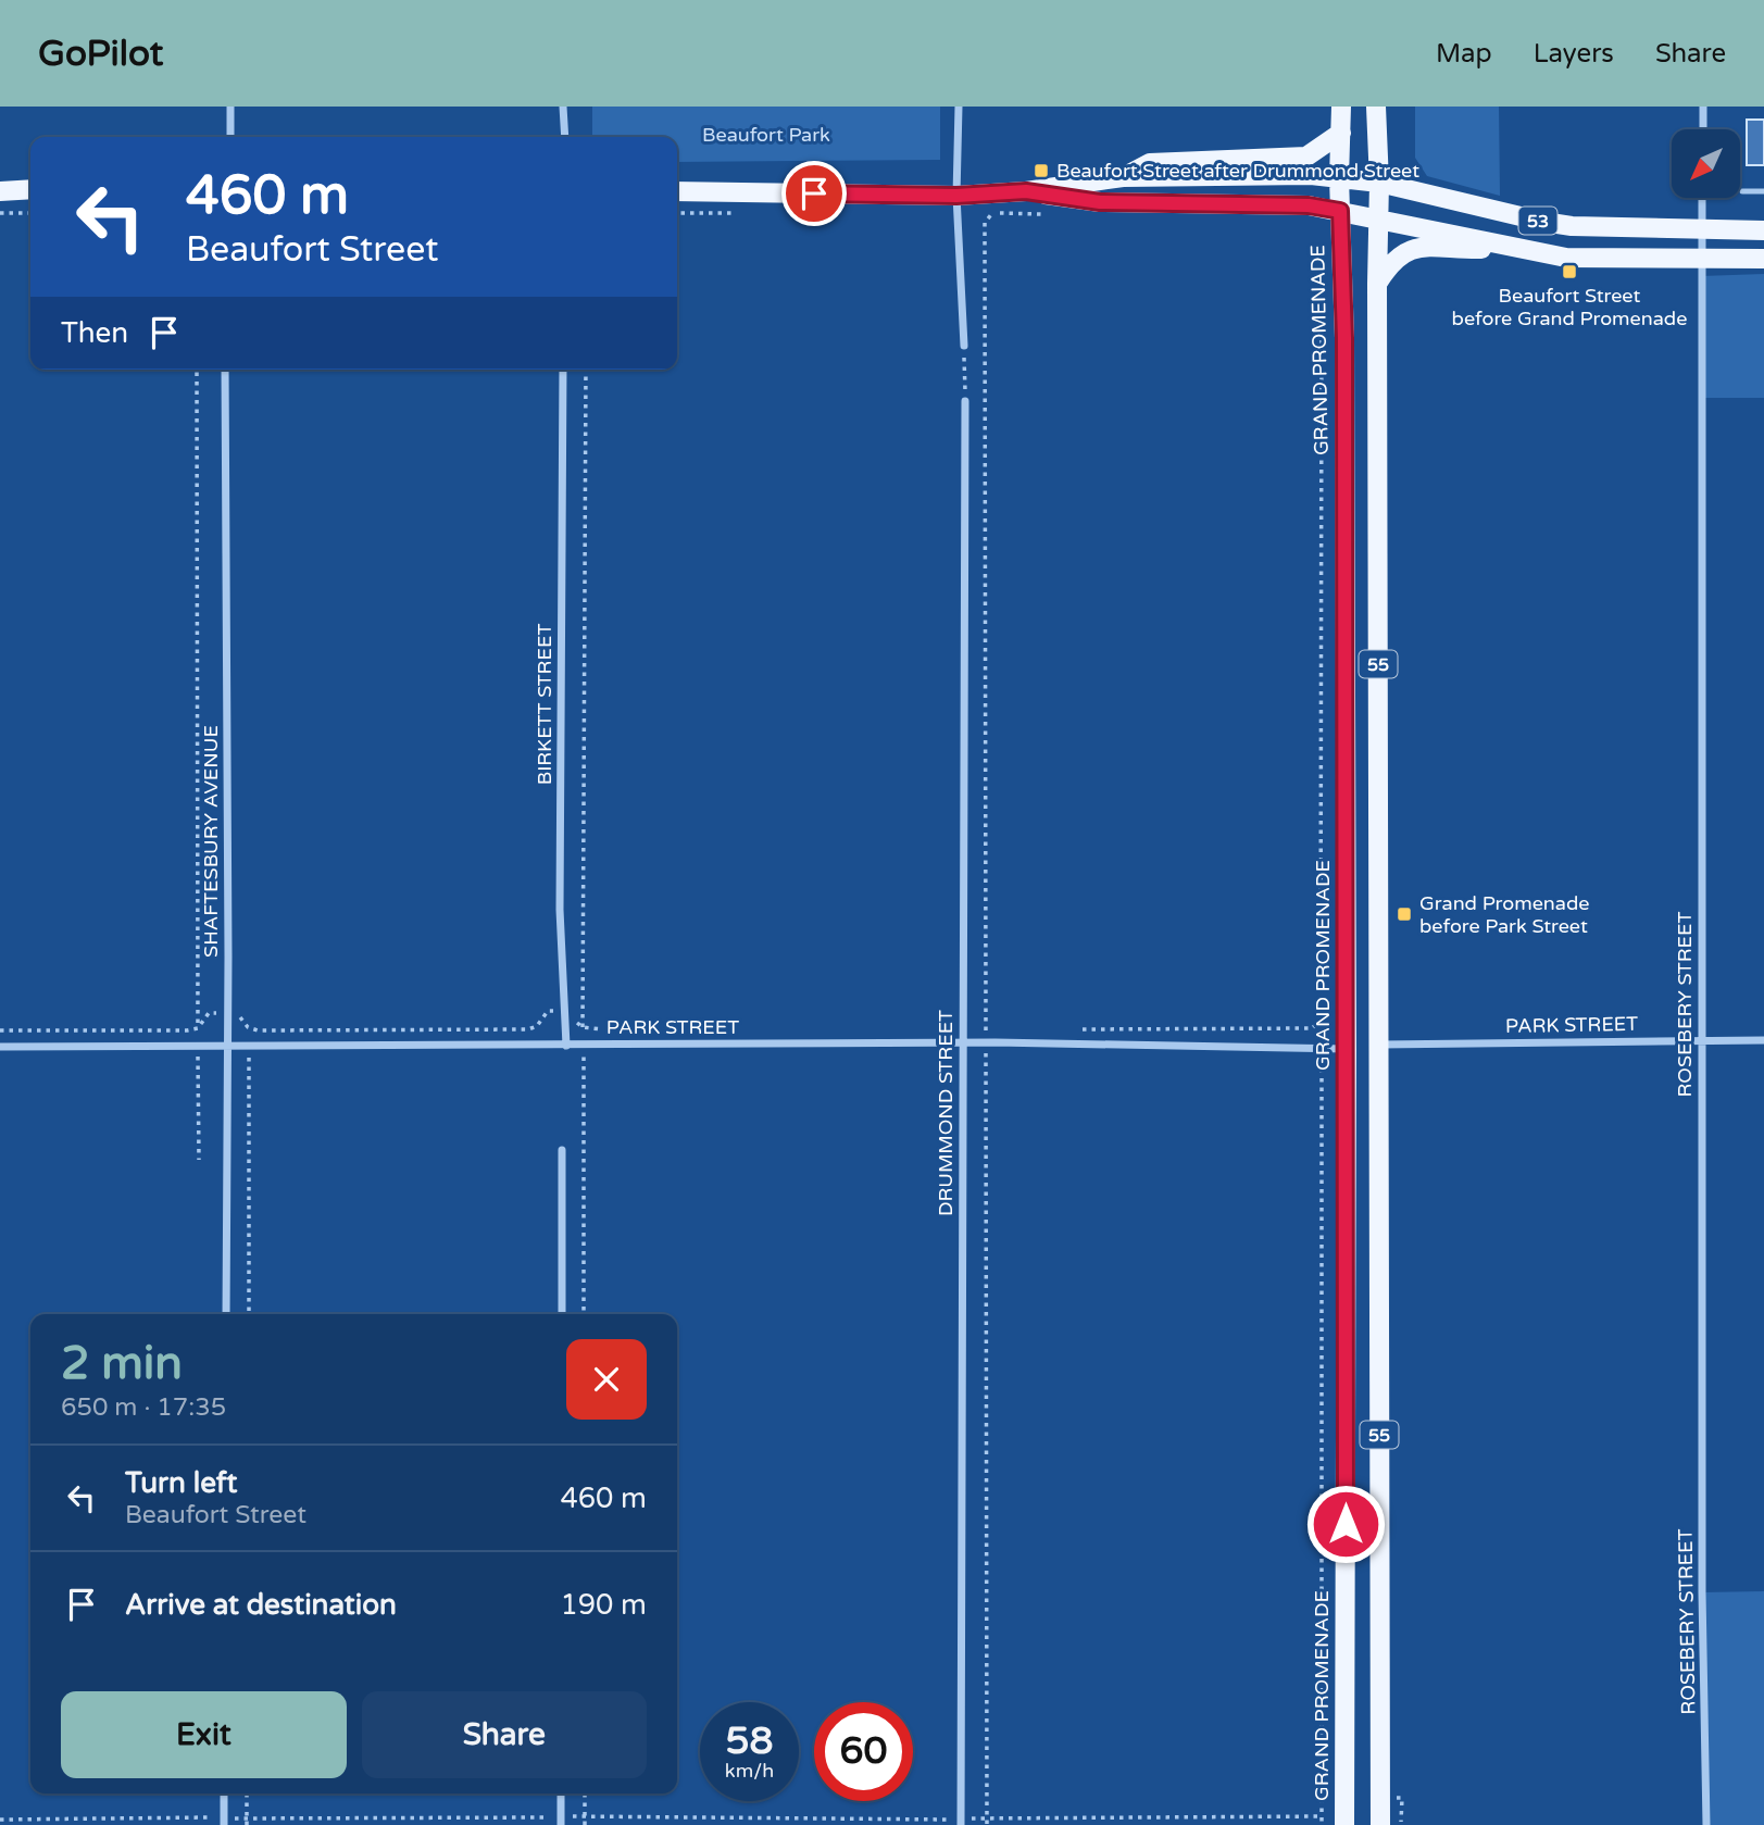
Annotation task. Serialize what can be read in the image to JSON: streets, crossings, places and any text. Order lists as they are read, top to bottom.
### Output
{
  "streets": {
    "main road": ["53", "GRAND PROMENADE", "55"],
    "street": [
      "BIRKETT STREET",
      "SHAFTESBURY AVENUE",
      "ROSEBERY STREET",
      "PARK STREET",
      "DRUMMOND STREET"
    ]
  },
  "crossings": [
    ["53", "GRAND PROMENADE"],
    ["53", "55"],
    ["53", "ROSEBERY STREET"],
    ["GRAND PROMENADE", "PARK STREET"],
    ["55", "PARK STREET"],
    ["BIRKETT STREET", "PARK STREET"],
    ["SHAFTESBURY AVENUE", "PARK STREET"],
    ["ROSEBERY STREET", "PARK STREET"],
    ["PARK STREET", "DRUMMOND STREET"]
  ],
  "parks": ["Beaufort Park"],
  "places": {
    "transit": ["Beaufort Street after Drummond Street", "Beaufort Street before Grand Promenade", "Grand Promenade before Park Street"]
  },
  "north": "bottom left",
  "page": {
    "header": "GoPilot",
    "nav": ["Map", "Layers", "Share"],
    "turn": ["460 m", "Beaufort Street"],
    "then": "Then",
    "heading": ["2 min", "650 m · 17:35"],
    "list": [
      {
        "name": "Turn left",
        "note": "Beaufort Street",
        "value": "460 m"
      },
      {
        "name": "Arrive at destination",
        "value": "190 m"
      }
    ],
    "buttons": ["Exit", "Share"],
    "speed": "58 km/h",
    "limit": "60"
  }
}
